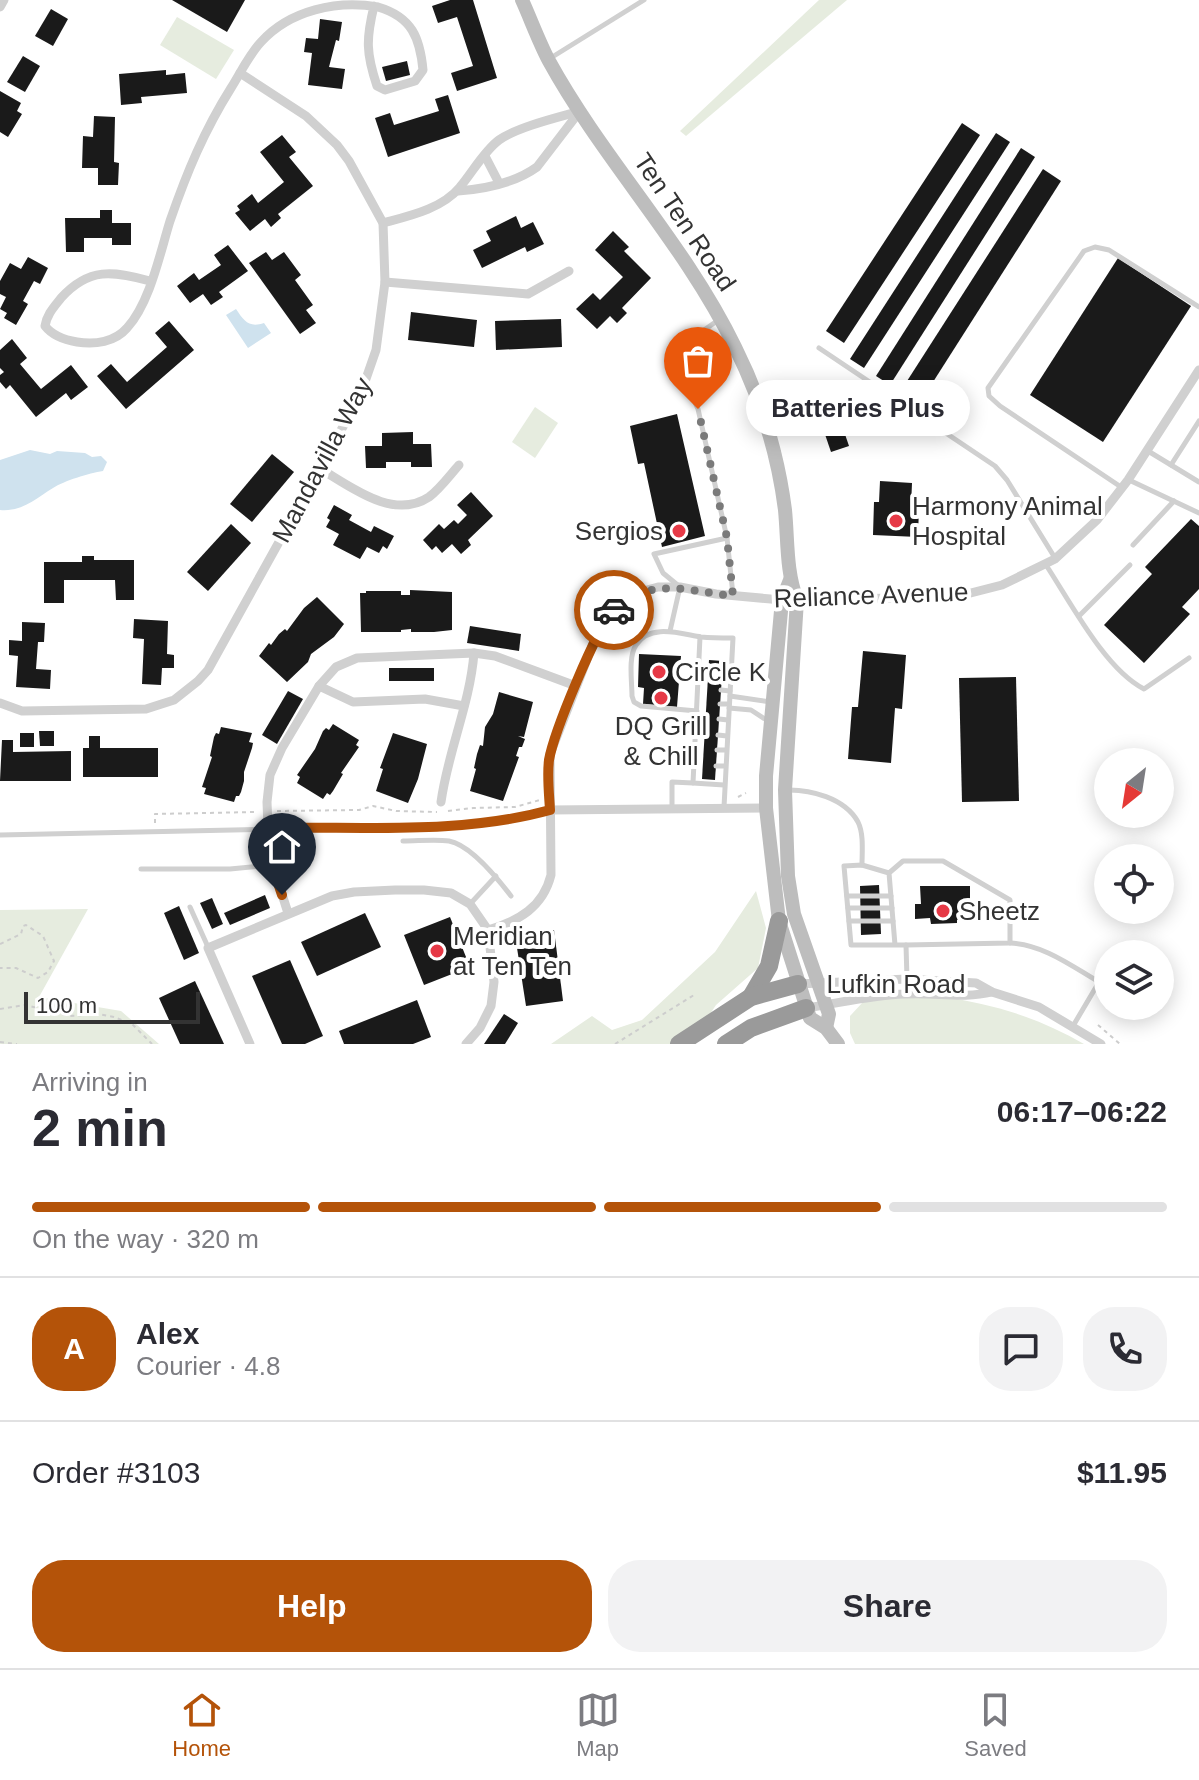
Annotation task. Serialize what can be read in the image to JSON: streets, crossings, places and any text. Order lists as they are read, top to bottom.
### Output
{
  "streets": {
    "main road": ["Ten Ten Road"],
    "street": ["Mandavilla Way", "Reliance Avenue", "Lufkin Road"]
  },
  "crossings": [
    ["Ten Ten Road", "Reliance Avenue"],
    ["Ten Ten Road", "Lufkin Road"]
  ],
  "places": [
    "Batteries Plus",
    "Harmony Animal Hospital",
    "Sergios",
    "Circle K",
    "DQ Grill & Chill",
    "Sheetz",
    "Meridian at Ten Ten"
  ],
  "scale_bar": "100 m",
  "north": "bottom left",
  "page": {
    "bubble": "Batteries Plus",
    "scale": "100 m",
    "heading": ["2 min", "Arriving in", "06:17–06:22"],
    "panel": [
      "Alex",
      "Courier · 4.8",
      "Order #3103",
      "$11.95"
    ],
    "bar": "On the way · 320 m",
    "round": "A",
    "buttons": ["Help", "Share"],
    "tabs": ["Home", "Map", "Saved"]
  }
}
